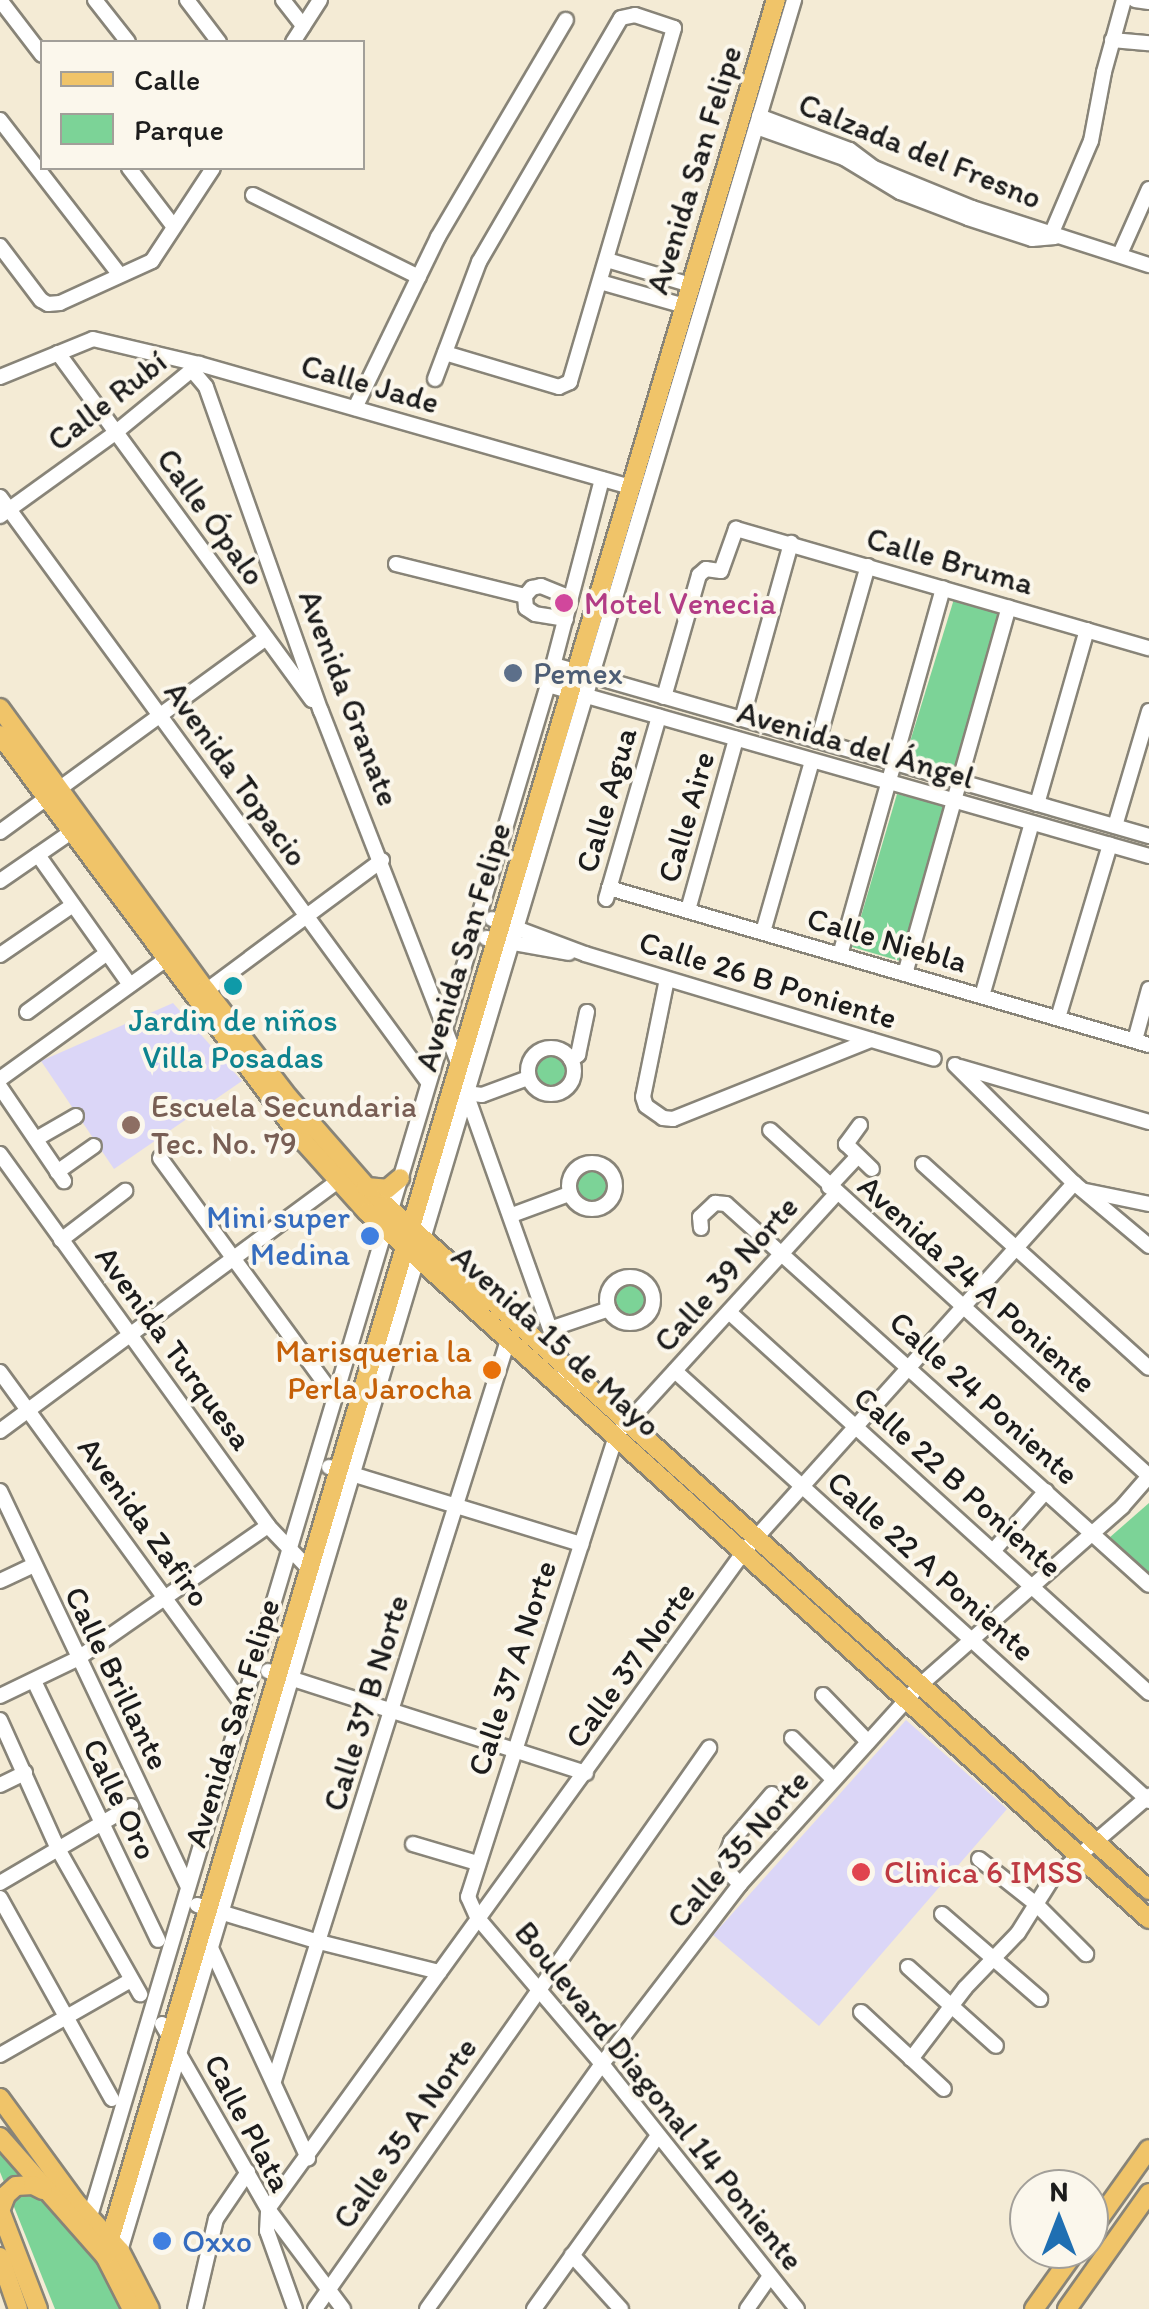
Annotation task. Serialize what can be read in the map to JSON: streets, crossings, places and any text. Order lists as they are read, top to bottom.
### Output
{
  "streets": {
    "main road": ["Avenida San Felipe", "Avenida 15 de Mayo"],
    "street": [
      "Calzada del Fresno",
      "Calle Jade",
      "Calle Rubí",
      "Calle Ópalo",
      "Calle Bruma",
      "Avenida Granate",
      "Avenida del Ángel",
      "Avenida Topacio",
      "Calle Agua",
      "Calle Aire",
      "Calle Niebla",
      "Calle 26 B Poniente",
      "Calle 39 Norte",
      "Avenida 24 A Poniente",
      "Avenida Turquesa",
      "Calle 24 Poniente",
      "Calle 22 B Poniente",
      "Avenida Zafiro",
      "Calle 22 A Poniente",
      "Calle 37 Norte",
      "Calle 37 A Norte",
      "Calle Brillante",
      "Calle 37 B Norte",
      "Calle Oro",
      "Calle 35 Norte",
      "Boulevard Diagonal 14 Poniente",
      "Calle Plata",
      "Calle 35 A Norte"
    ]
  },
  "crossings": [
    ["Calzada del Fresno", "Avenida San Felipe"],
    ["Avenida San Felipe", "Calle Jade"],
    ["Avenida San Felipe", "Avenida Granate"],
    ["Avenida San Felipe", "Avenida del Ángel"],
    ["Avenida San Felipe", "Avenida Topacio"],
    ["Avenida San Felipe", "Calle 26 B Poniente"],
    ["Avenida San Felipe", "Avenida 15 de Mayo"],
    ["Avenida San Felipe", "Avenida Turquesa"],
    ["Avenida San Felipe", "Avenida Zafiro"],
    ["Avenida San Felipe", "Calle Brillante"],
    ["Avenida San Felipe", "Calle Plata"],
    ["Calle Jade", "Calle Rubí"],
    ["Calle Jade", "Calle Ópalo"],
    ["Calle Jade", "Avenida Granate"],
    ["Calle Rubí", "Calle Ópalo"],
    ["Calle Rubí", "Avenida Granate"],
    ["Calle Rubí", "Avenida Topacio"],
    ["Calle Ópalo", "Avenida Granate"],
    ["Calle Bruma", "Calle Agua"],
    ["Calle Bruma", "Calle Aire"],
    ["Avenida Granate", "Avenida 15 de Mayo"],
    ["Avenida del Ángel", "Calle Agua"],
    ["Avenida del Ángel", "Calle Aire"],
    ["Calle Agua", "Calle Niebla"],
    ["Calle Aire", "Calle Niebla"],
    ["Calle 39 Norte", "Avenida 24 A Poniente"],
    ["Calle 39 Norte", "Avenida 15 de Mayo"],
    ["Calle 39 Norte", "Calle 24 Poniente"],
    ["Calle 39 Norte", "Calle 22 B Poniente"],
    ["Calle 39 Norte", "Calle 22 A Poniente"],
    ["Calle 39 Norte", "Calle 37 A Norte"],
    ["Avenida 24 A Poniente", "Calle 37 Norte"],
    ["Avenida 24 A Poniente", "Calle 35 Norte"],
    ["Avenida 15 de Mayo", "Calle 37 Norte"],
    ["Avenida 15 de Mayo", "Calle 37 A Norte"],
    ["Avenida 15 de Mayo", "Calle 37 B Norte"],
    ["Avenida 15 de Mayo", "Calle 35 Norte"],
    ["Calle 24 Poniente", "Calle 37 Norte"],
    ["Calle 24 Poniente", "Calle 35 Norte"],
    ["Calle 22 B Poniente", "Calle 37 Norte"],
    ["Calle 22 B Poniente", "Calle 35 Norte"],
    ["Calle 22 A Poniente", "Calle 37 Norte"],
    ["Calle 22 A Poniente", "Calle 35 Norte"],
    ["Calle 37 Norte", "Calle 37 A Norte"],
    ["Calle 37 Norte", "Boulevard Diagonal 14 Poniente"],
    ["Calle 37 Norte", "Calle Plata"],
    ["Calle 37 A Norte", "Boulevard Diagonal 14 Poniente"],
    ["Calle 35 Norte", "Boulevard Diagonal 14 Poniente"],
    ["Boulevard Diagonal 14 Poniente", "Calle 35 A Norte"]
  ],
  "places": [
    "Motel Venecia",
    "Pemex",
    "Jardin de niños Villa Posadas",
    "Escuela Secundaria Tec. No. 79",
    "Mini super Medina",
    "Marisqueria la Perla Jarocha",
    "Clinica 6 IMSS",
    "Oxxo"
  ],
  "legend": ["Calle", "Parque"],
  "north": "top"
}
